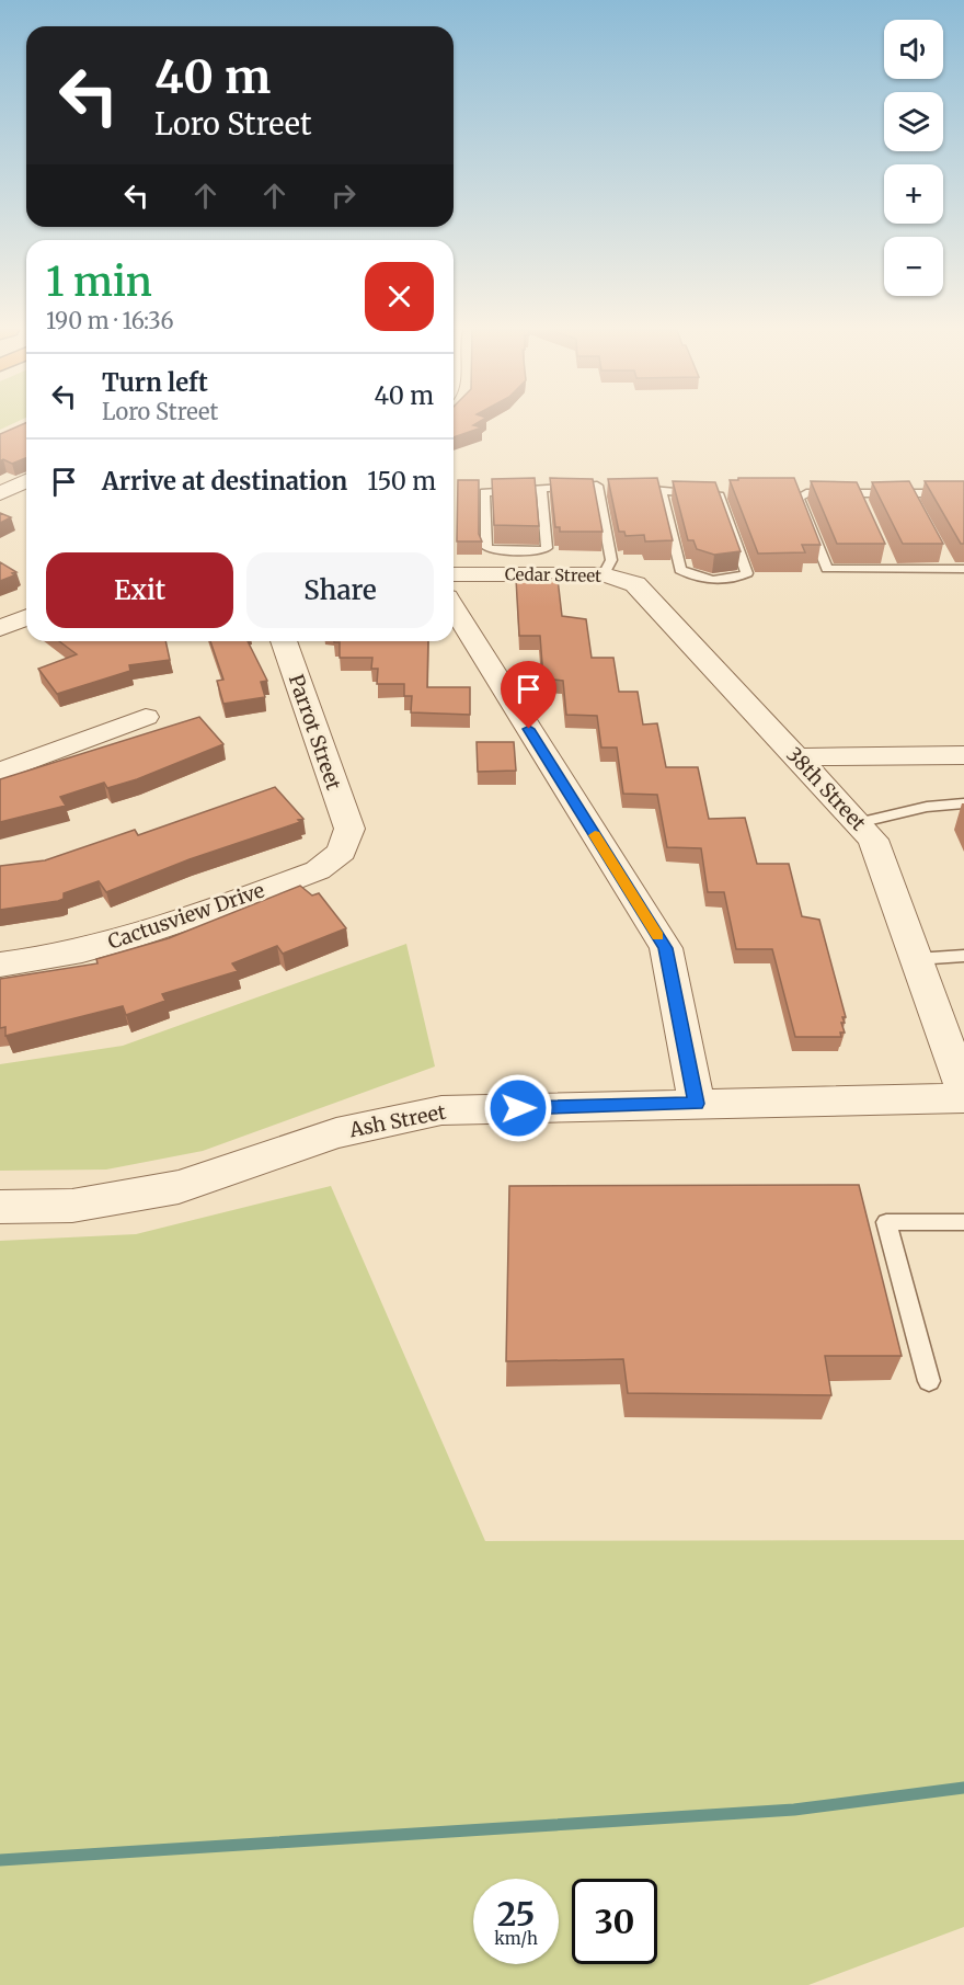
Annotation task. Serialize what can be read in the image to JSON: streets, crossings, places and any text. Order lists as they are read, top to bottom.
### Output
{
  "streets": {
    "street": [
      "Cedar Street",
      "Parrot Street",
      "38th Street",
      "Cactusview Drive",
      "Ash Street"
    ]
  },
  "crossings": [
    ["Cedar Street", "38th Street"],
    ["Parrot Street", "Cactusview Drive"]
  ],
  "page": {
    "map_buttons": ["+", "−"],
    "turn": ["40 m", "Loro Street"],
    "heading": ["1 min", "190 m · 16:36"],
    "list": [
      {
        "name": "Turn left",
        "note": "Loro Street",
        "value": "40 m"
      },
      {
        "name": "Arrive at destination",
        "value": "150 m"
      }
    ],
    "buttons": ["Exit", "Share"],
    "speed": "25 km/h",
    "limit": "30"
  }
}
